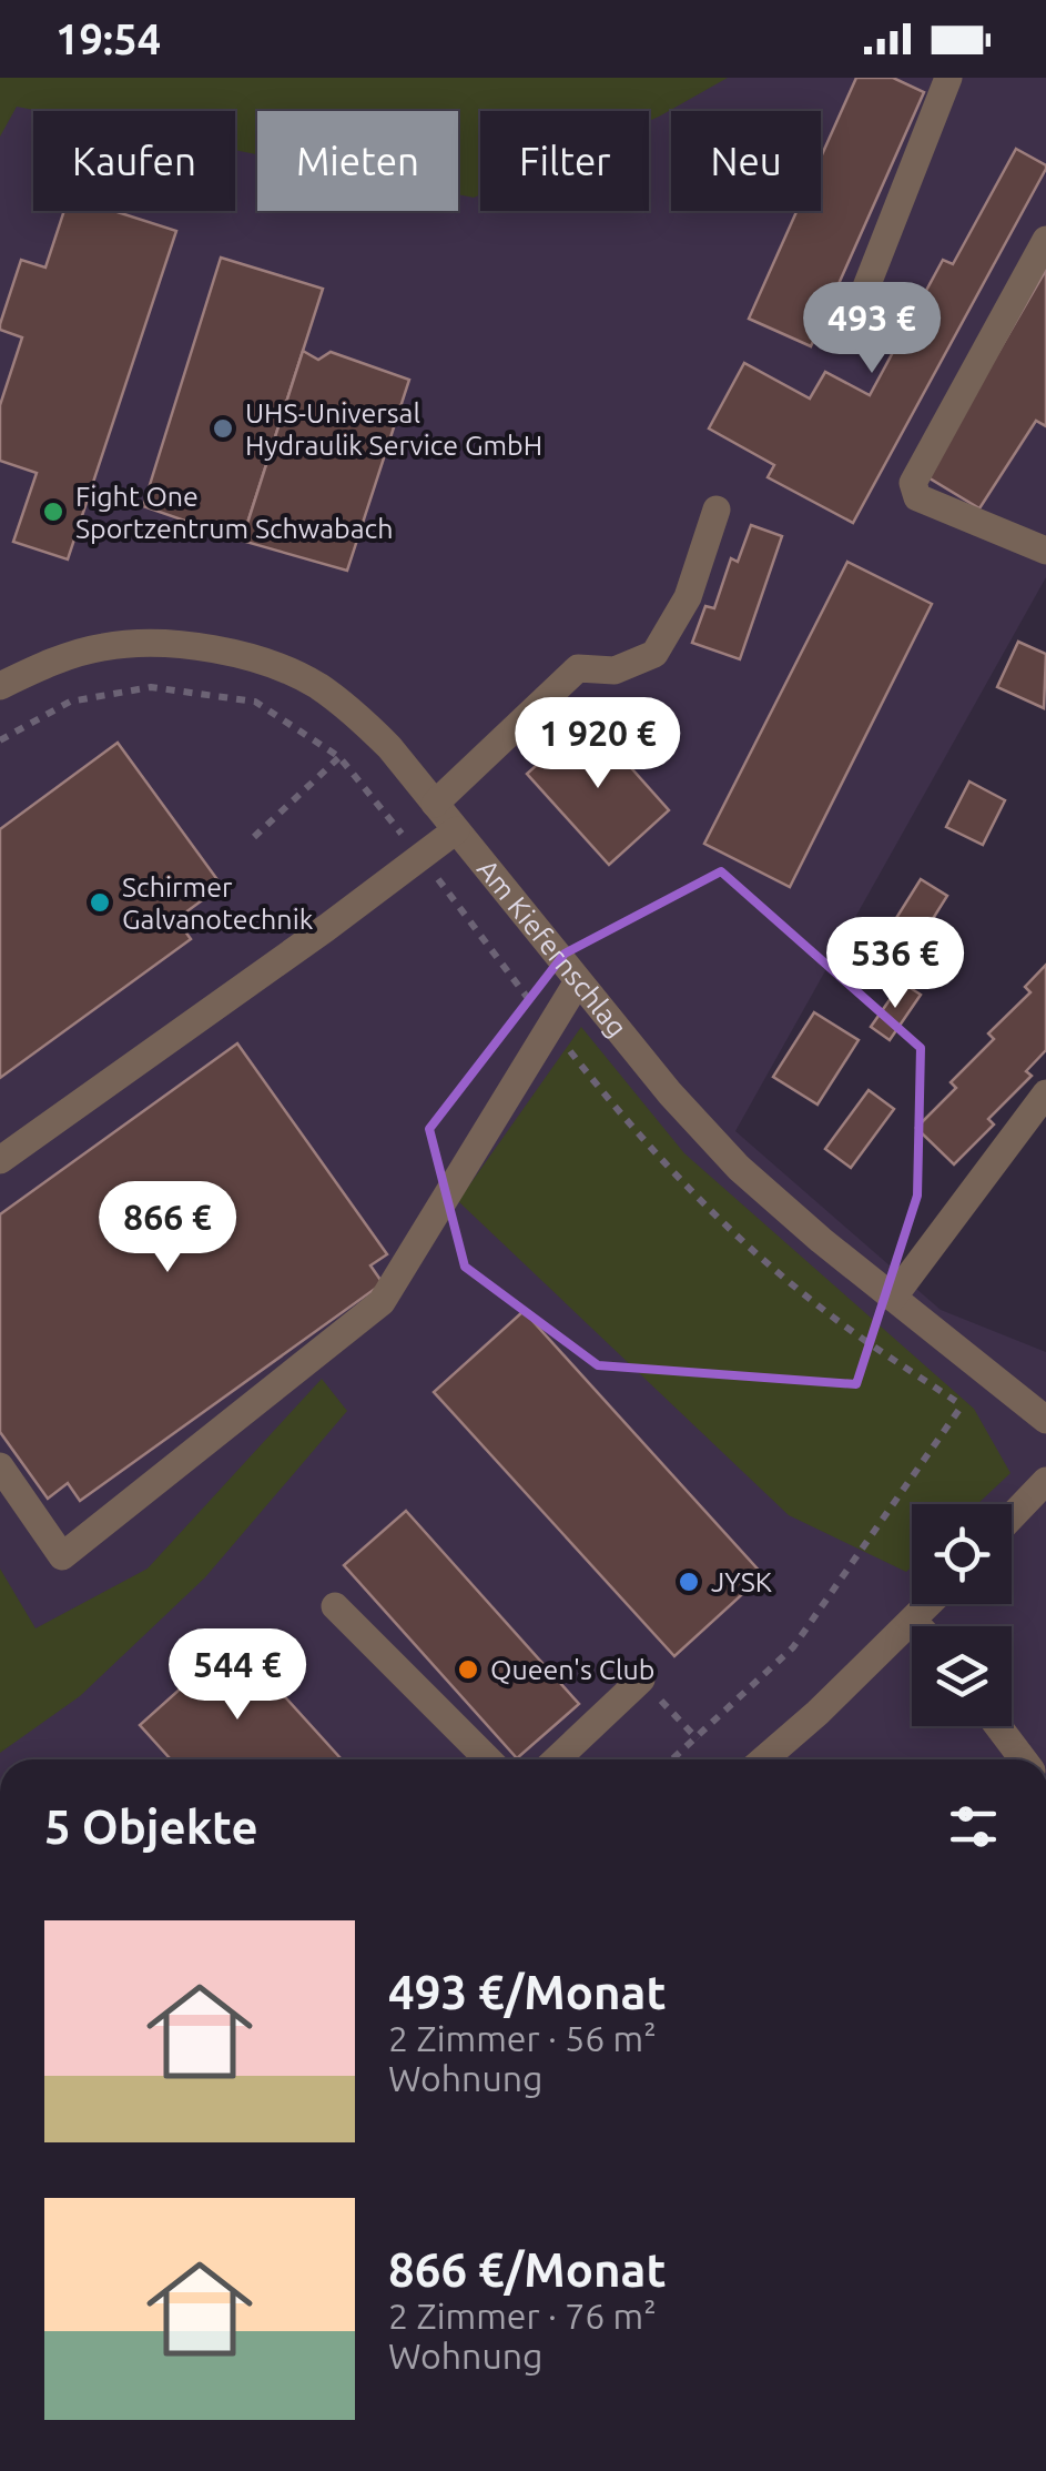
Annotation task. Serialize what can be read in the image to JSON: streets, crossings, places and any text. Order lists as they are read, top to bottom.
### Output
{
  "streets": {
    "street": ["Am Kiefernschlag"]
  },
  "places": [
    "UHS-Universal Hydraulik Service GmbH",
    "Fight One Sportzentrum Schwabach",
    "Schirmer Galvanotechnik",
    "JYSK",
    "Queen's Club"
  ],
  "page": {
    "status": "19:54",
    "chip": [
      "Kaufen",
      "Mieten",
      "Filter",
      "Neu"
    ],
    "price": [
      "493 €",
      "1 920 €",
      "536 €",
      "866 €",
      "544 €"
    ],
    "heading": "5 Objekte",
    "list": [
      {
        "name": "493 €/Monat",
        "note": "2 Zimmer · 56 m² · Wohnung"
      },
      {
        "name": "866 €/Monat",
        "note": "2 Zimmer · 76 m² · Wohnung"
      }
    ]
  }
}
